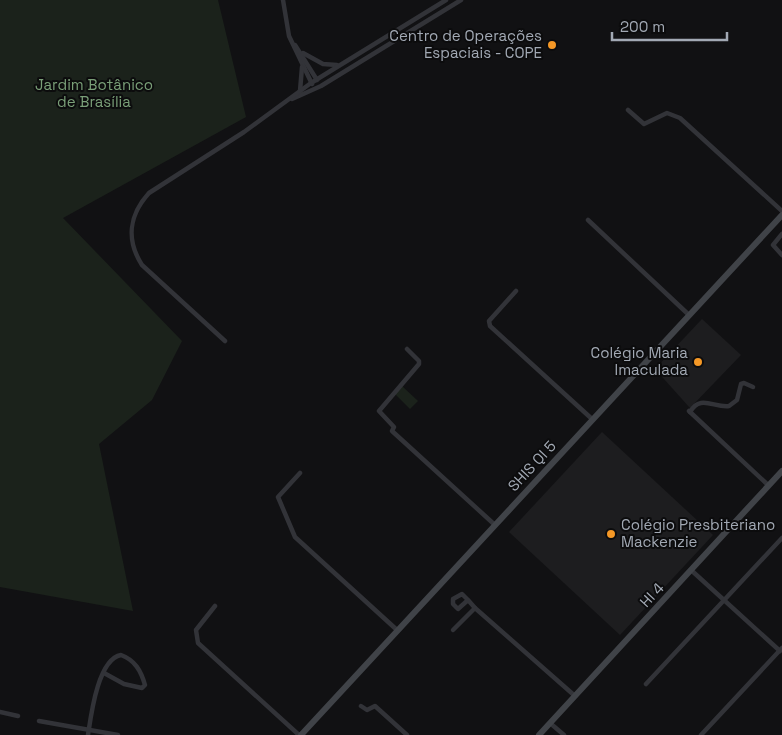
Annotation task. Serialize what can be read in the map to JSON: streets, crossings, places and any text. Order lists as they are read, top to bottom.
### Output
{
  "streets": {
    "street": ["SHIS QI 5", "HI 4"]
  },
  "parks": ["Jardim Botânico de Brasília"],
  "places": ["Centro de Operações Espaciais - COPE", "Colégio Maria Imaculada", "Colégio Presbiteriano Mackenzie"],
  "scale_bar": "200 m"
}
